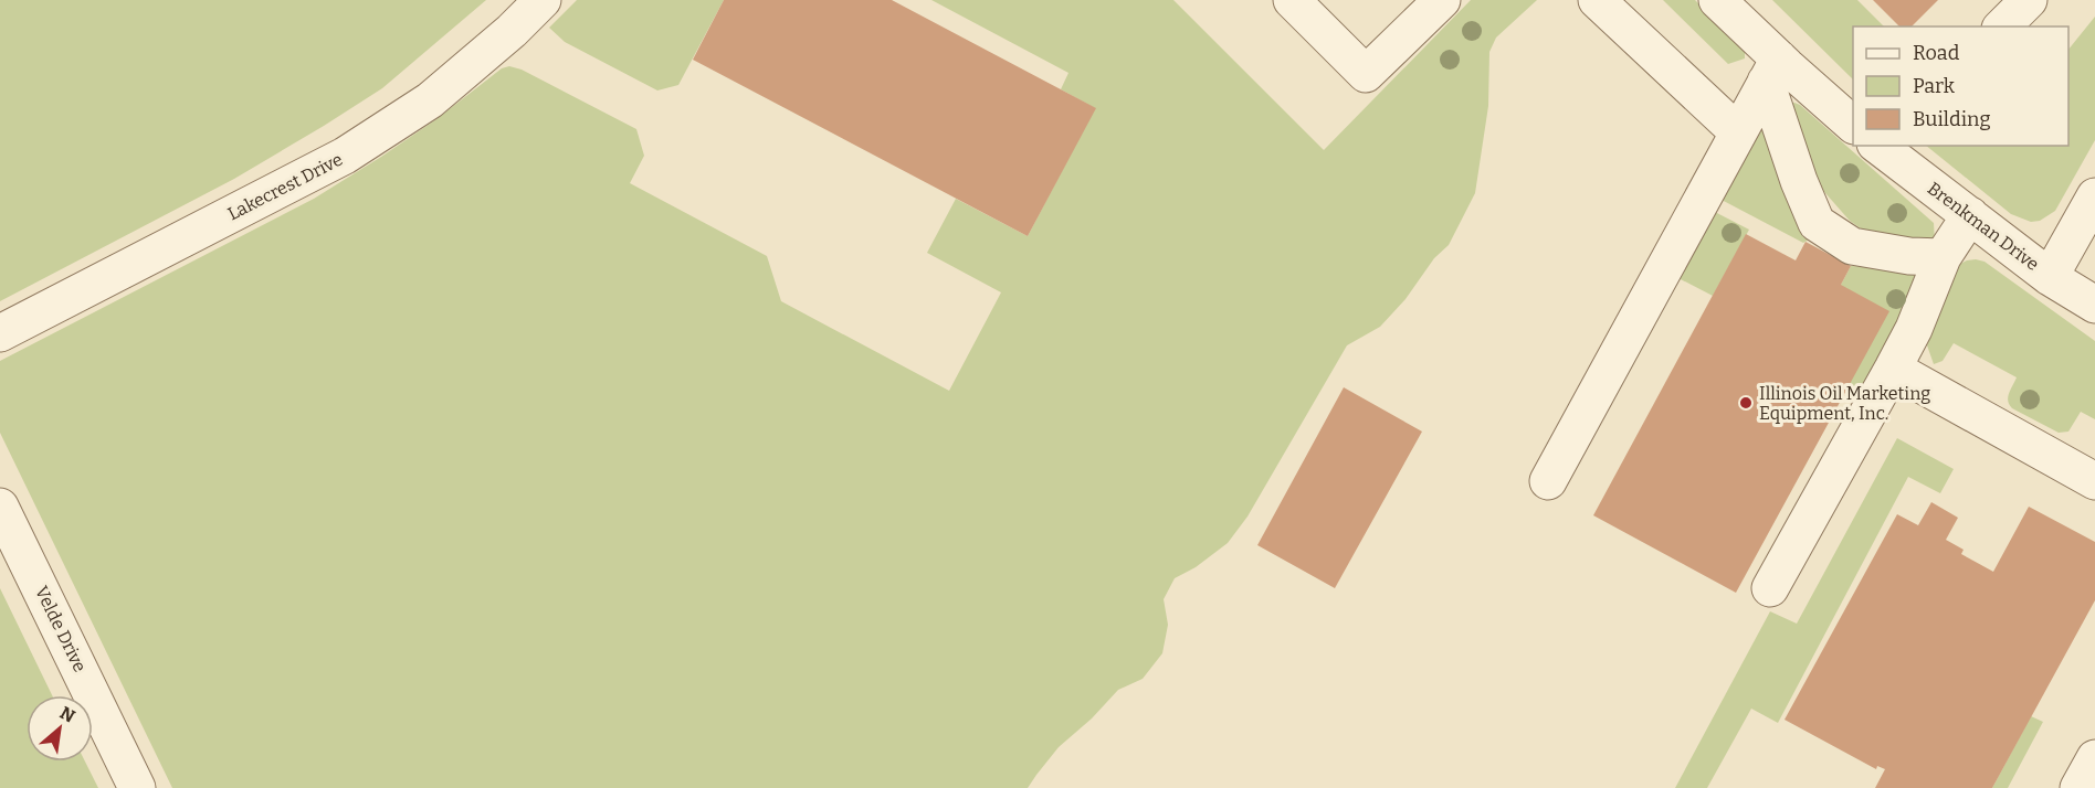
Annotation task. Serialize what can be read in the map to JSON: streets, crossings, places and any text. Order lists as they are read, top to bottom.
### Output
{
  "streets": {
    "street": ["Lakecrest Drive", "Brenkman Drive", "Velde Drive"]
  },
  "places": ["Illinois Oil Marketing Equipment, Inc."],
  "legend": ["Road", "Park", "Building"],
  "north": "top right"
}
